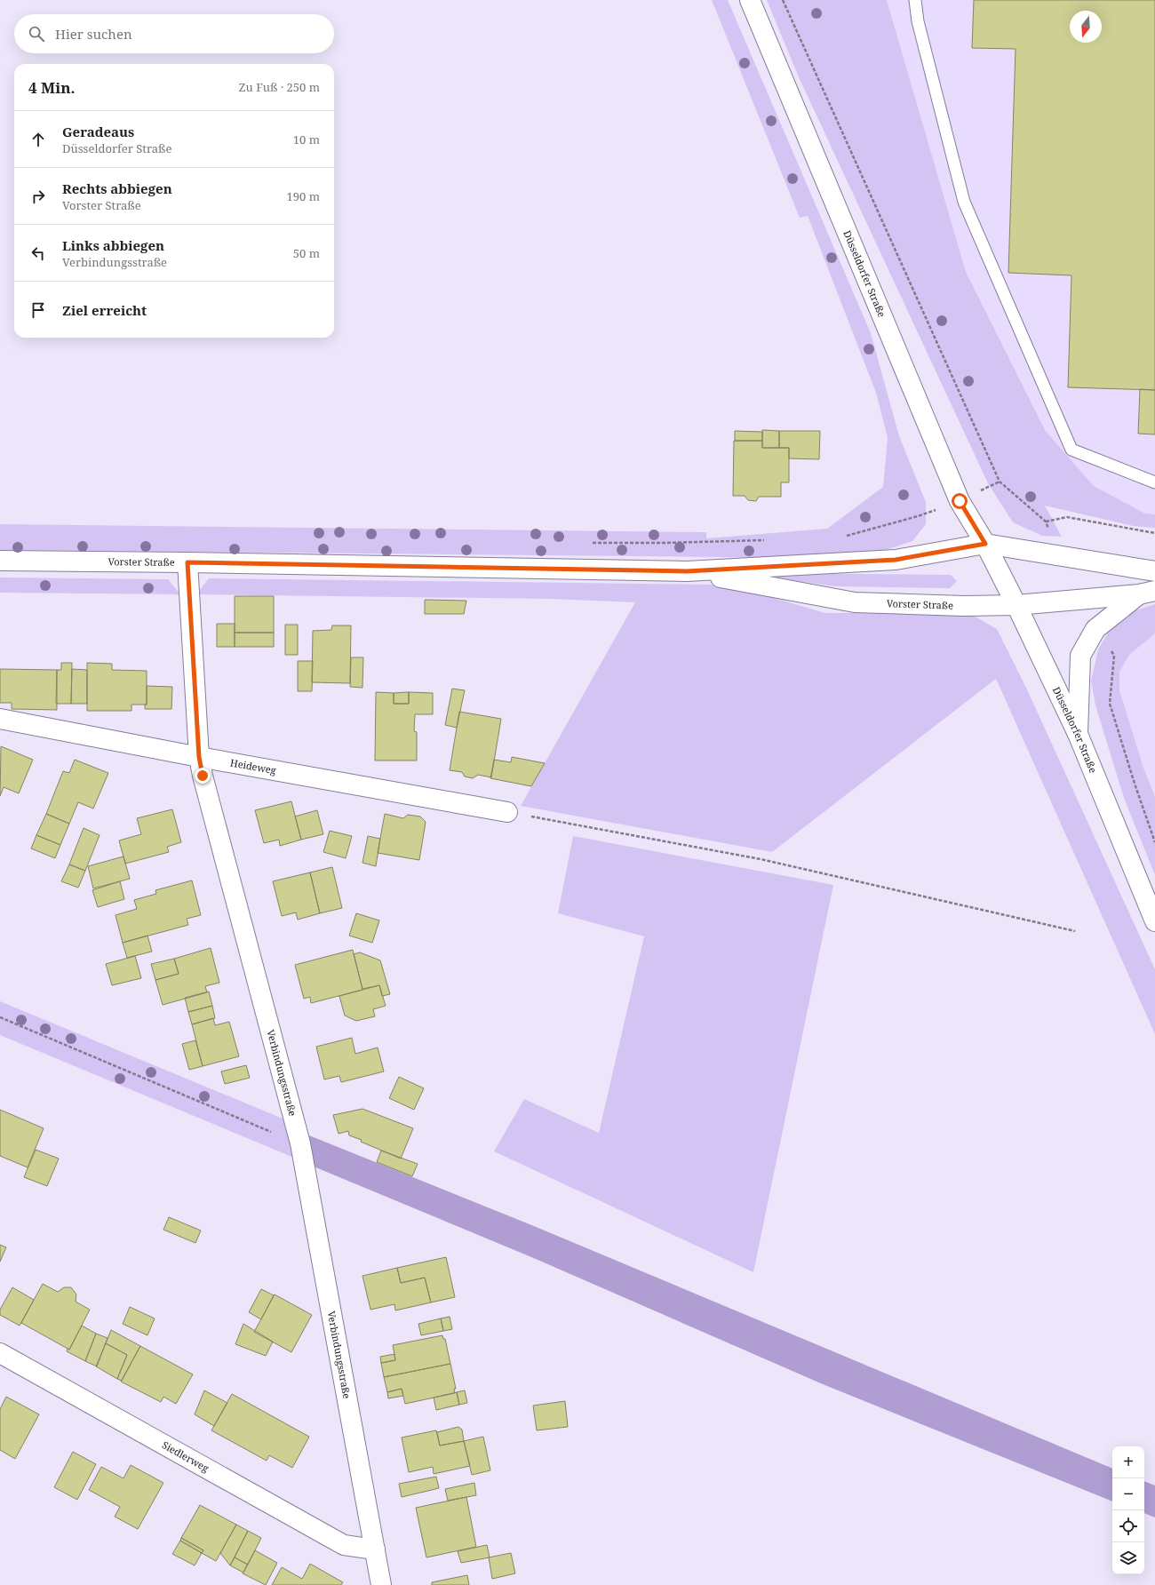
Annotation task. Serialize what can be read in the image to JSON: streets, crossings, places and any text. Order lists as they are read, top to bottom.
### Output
{
  "streets": {
    "street": [
      "Düsseldorfer Straße",
      "Vorster Straße",
      "Heideweg",
      "Verbindungsstraße",
      "Siedlerweg"
    ]
  },
  "crossings": [
    ["Düsseldorfer Straße", "Vorster Straße"],
    ["Vorster Straße", "Verbindungsstraße"],
    ["Heideweg", "Verbindungsstraße"],
    ["Verbindungsstraße", "Siedlerweg"]
  ],
  "north": "bottom",
  "page": {
    "search": "Hier suchen",
    "heading": ["4 Min.", "Zu Fuß · 250 m"],
    "list": [
      ["Geradeaus", "Düsseldorfer Straße", "10 m"],
      ["Rechts abbiegen", "Vorster Straße", "190 m"],
      ["Links abbiegen", "Verbindungsstraße", "50 m"],
      "Ziel erreicht"
    ],
    "map_buttons": ["+", "−"]
  }
}
